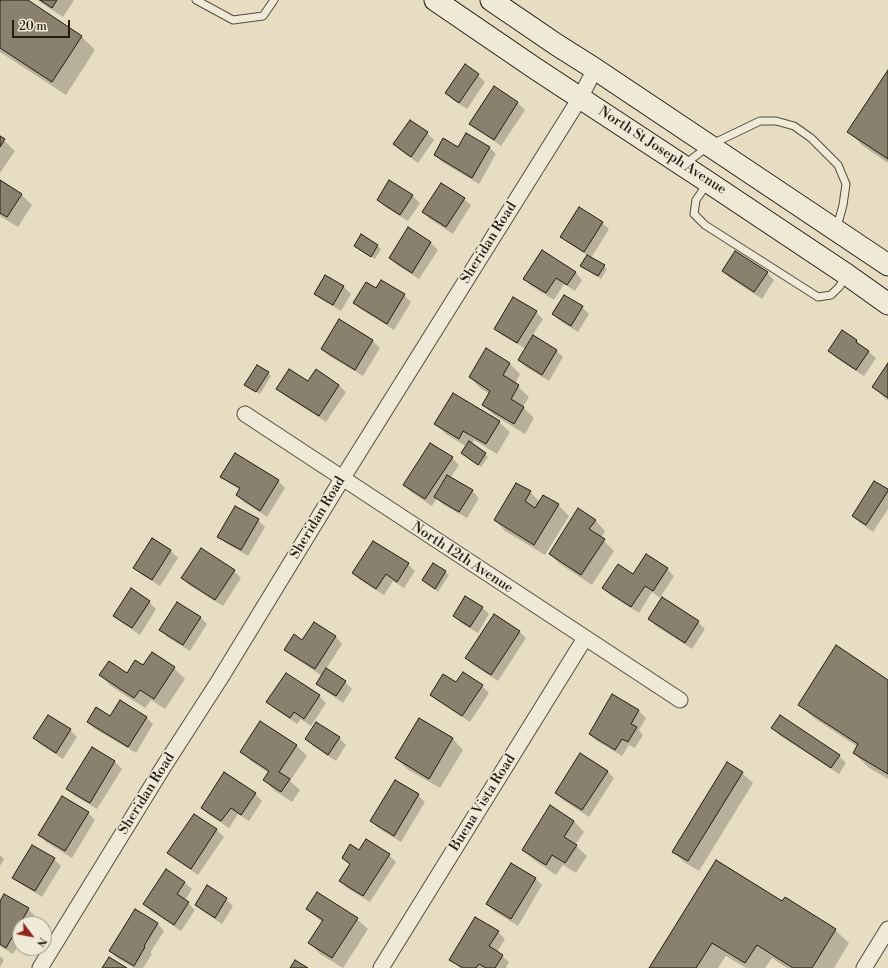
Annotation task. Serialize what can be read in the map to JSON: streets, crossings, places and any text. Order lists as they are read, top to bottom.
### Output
{
  "streets": {
    "main road": ["North St Joseph Avenue"],
    "street": ["Sheridan Road", "North 12th Avenue", "Buena Vista Road"]
  },
  "crossings": [
    ["North St Joseph Avenue", "Sheridan Road"],
    ["Sheridan Road", "North 12th Avenue"],
    ["North 12th Avenue", "Buena Vista Road"]
  ],
  "scale_bar": "20 m",
  "north": "bottom right"
}
